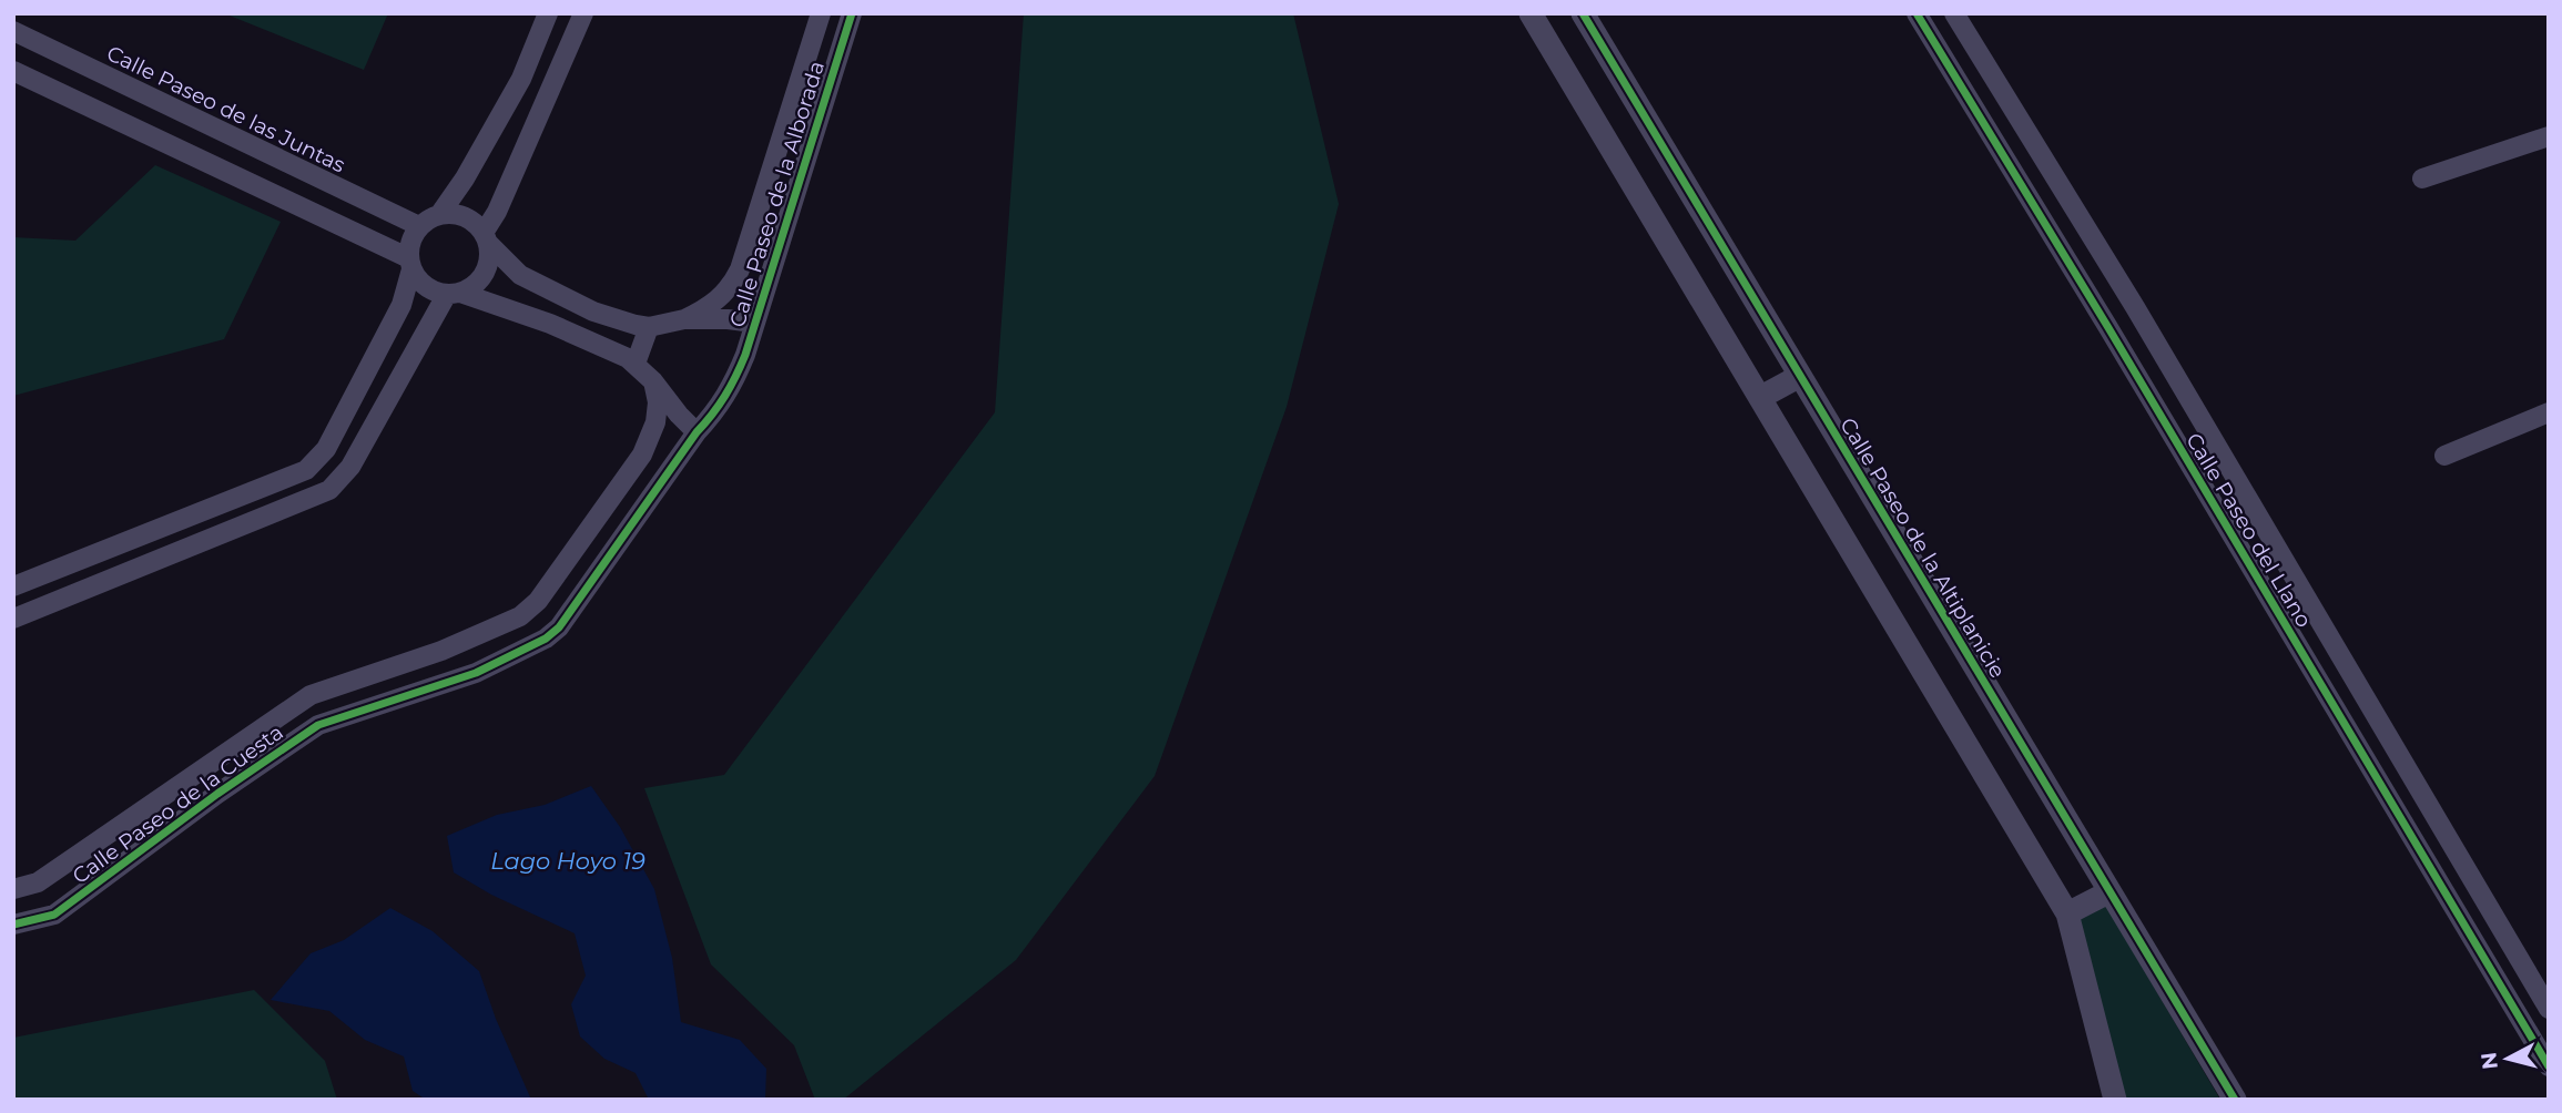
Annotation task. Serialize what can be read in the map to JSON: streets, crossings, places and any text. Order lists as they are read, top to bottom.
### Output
{
  "streets": {
    "street": [
      "Calle Paseo de las Juntas",
      "Calle Paseo de la Alborada",
      "Calle Paseo del Llano",
      "Calle Paseo de la Altiplanicie",
      "Calle Paseo de la Cuesta"
    ]
  },
  "crossings": [
    ["Calle Paseo de la Alborada", "Calle Paseo de la Cuesta"]
  ],
  "water": ["Lago Hoyo 19"],
  "north": "left"
}
